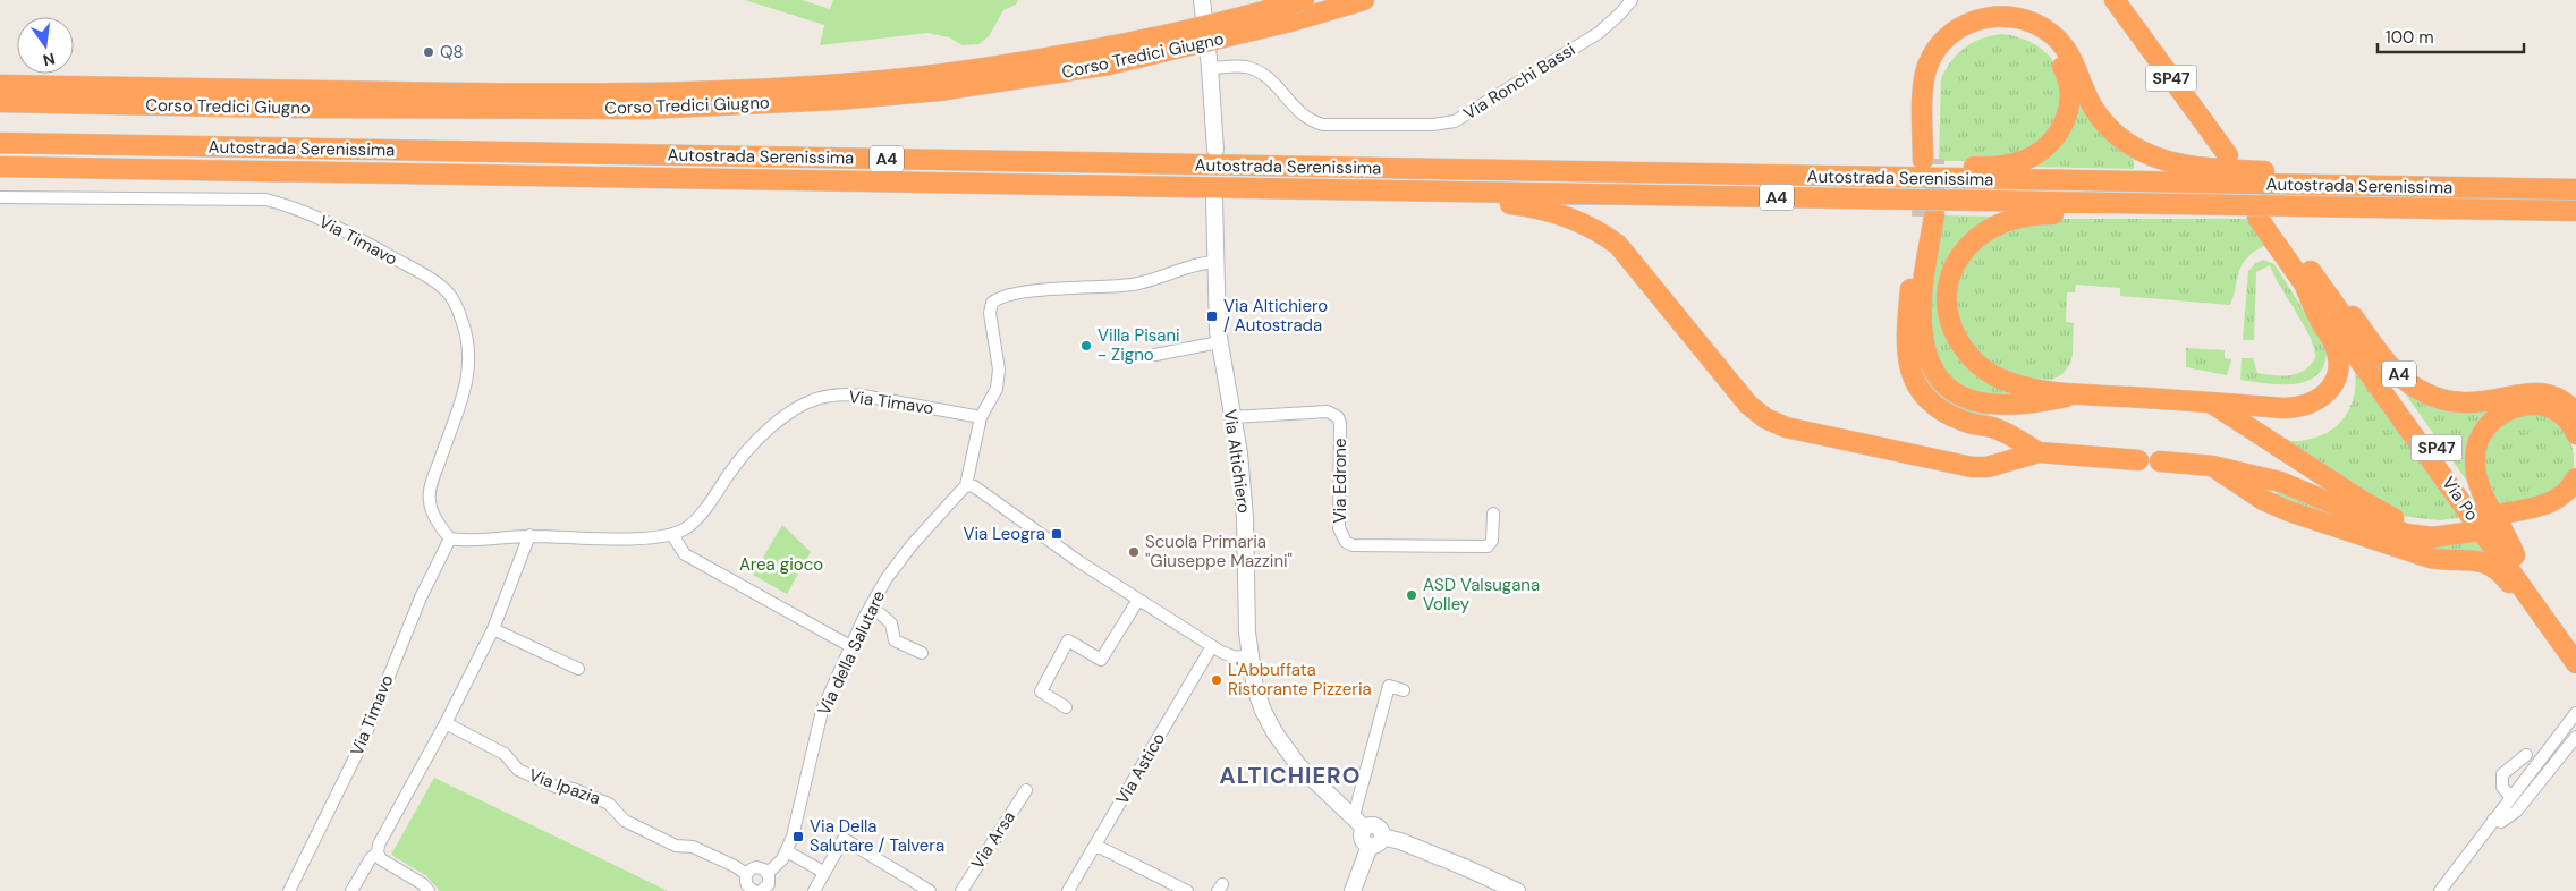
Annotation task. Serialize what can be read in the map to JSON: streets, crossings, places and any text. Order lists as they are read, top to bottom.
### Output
{
  "streets": {
    "highway": [
      "Corso Tredici Giugno",
      "SP47",
      "Autostrada Serenissima",
      "A4",
      "Via Po"
    ],
    "street": [
      "Via Ronchi Bassi",
      "Via Timavo",
      "Via Altichiero",
      "Via Edrone",
      "Via della Salutare",
      "Via Astico",
      "Via Ipazia",
      "Via Arsa"
    ]
  },
  "crossings": [
    ["Autostrada Serenissima", "A4"],
    ["A4", "Via Po"],
    ["Via Timavo", "Via della Salutare"],
    ["Via Altichiero", "Via Edrone"],
    ["Via Altichiero", "Via della Salutare"]
  ],
  "districts": ["ALTICHIERO"],
  "parks": ["Area gioco"],
  "places": {
    "other": [
      "Q8",
      "Villa Pisani - Zigno",
      "Scuola Primaria \"Giuseppe Mazzini\"",
      "ASD Valsugana Volley",
      "L'Abbuffata Ristorante Pizzeria"
    ],
    "transit": ["Via Altichiero / Autostrada", "Via Leogra", "Via Della Salutare / Talvera"]
  },
  "scale_bar": "100 m",
  "north": "bottom"
}
